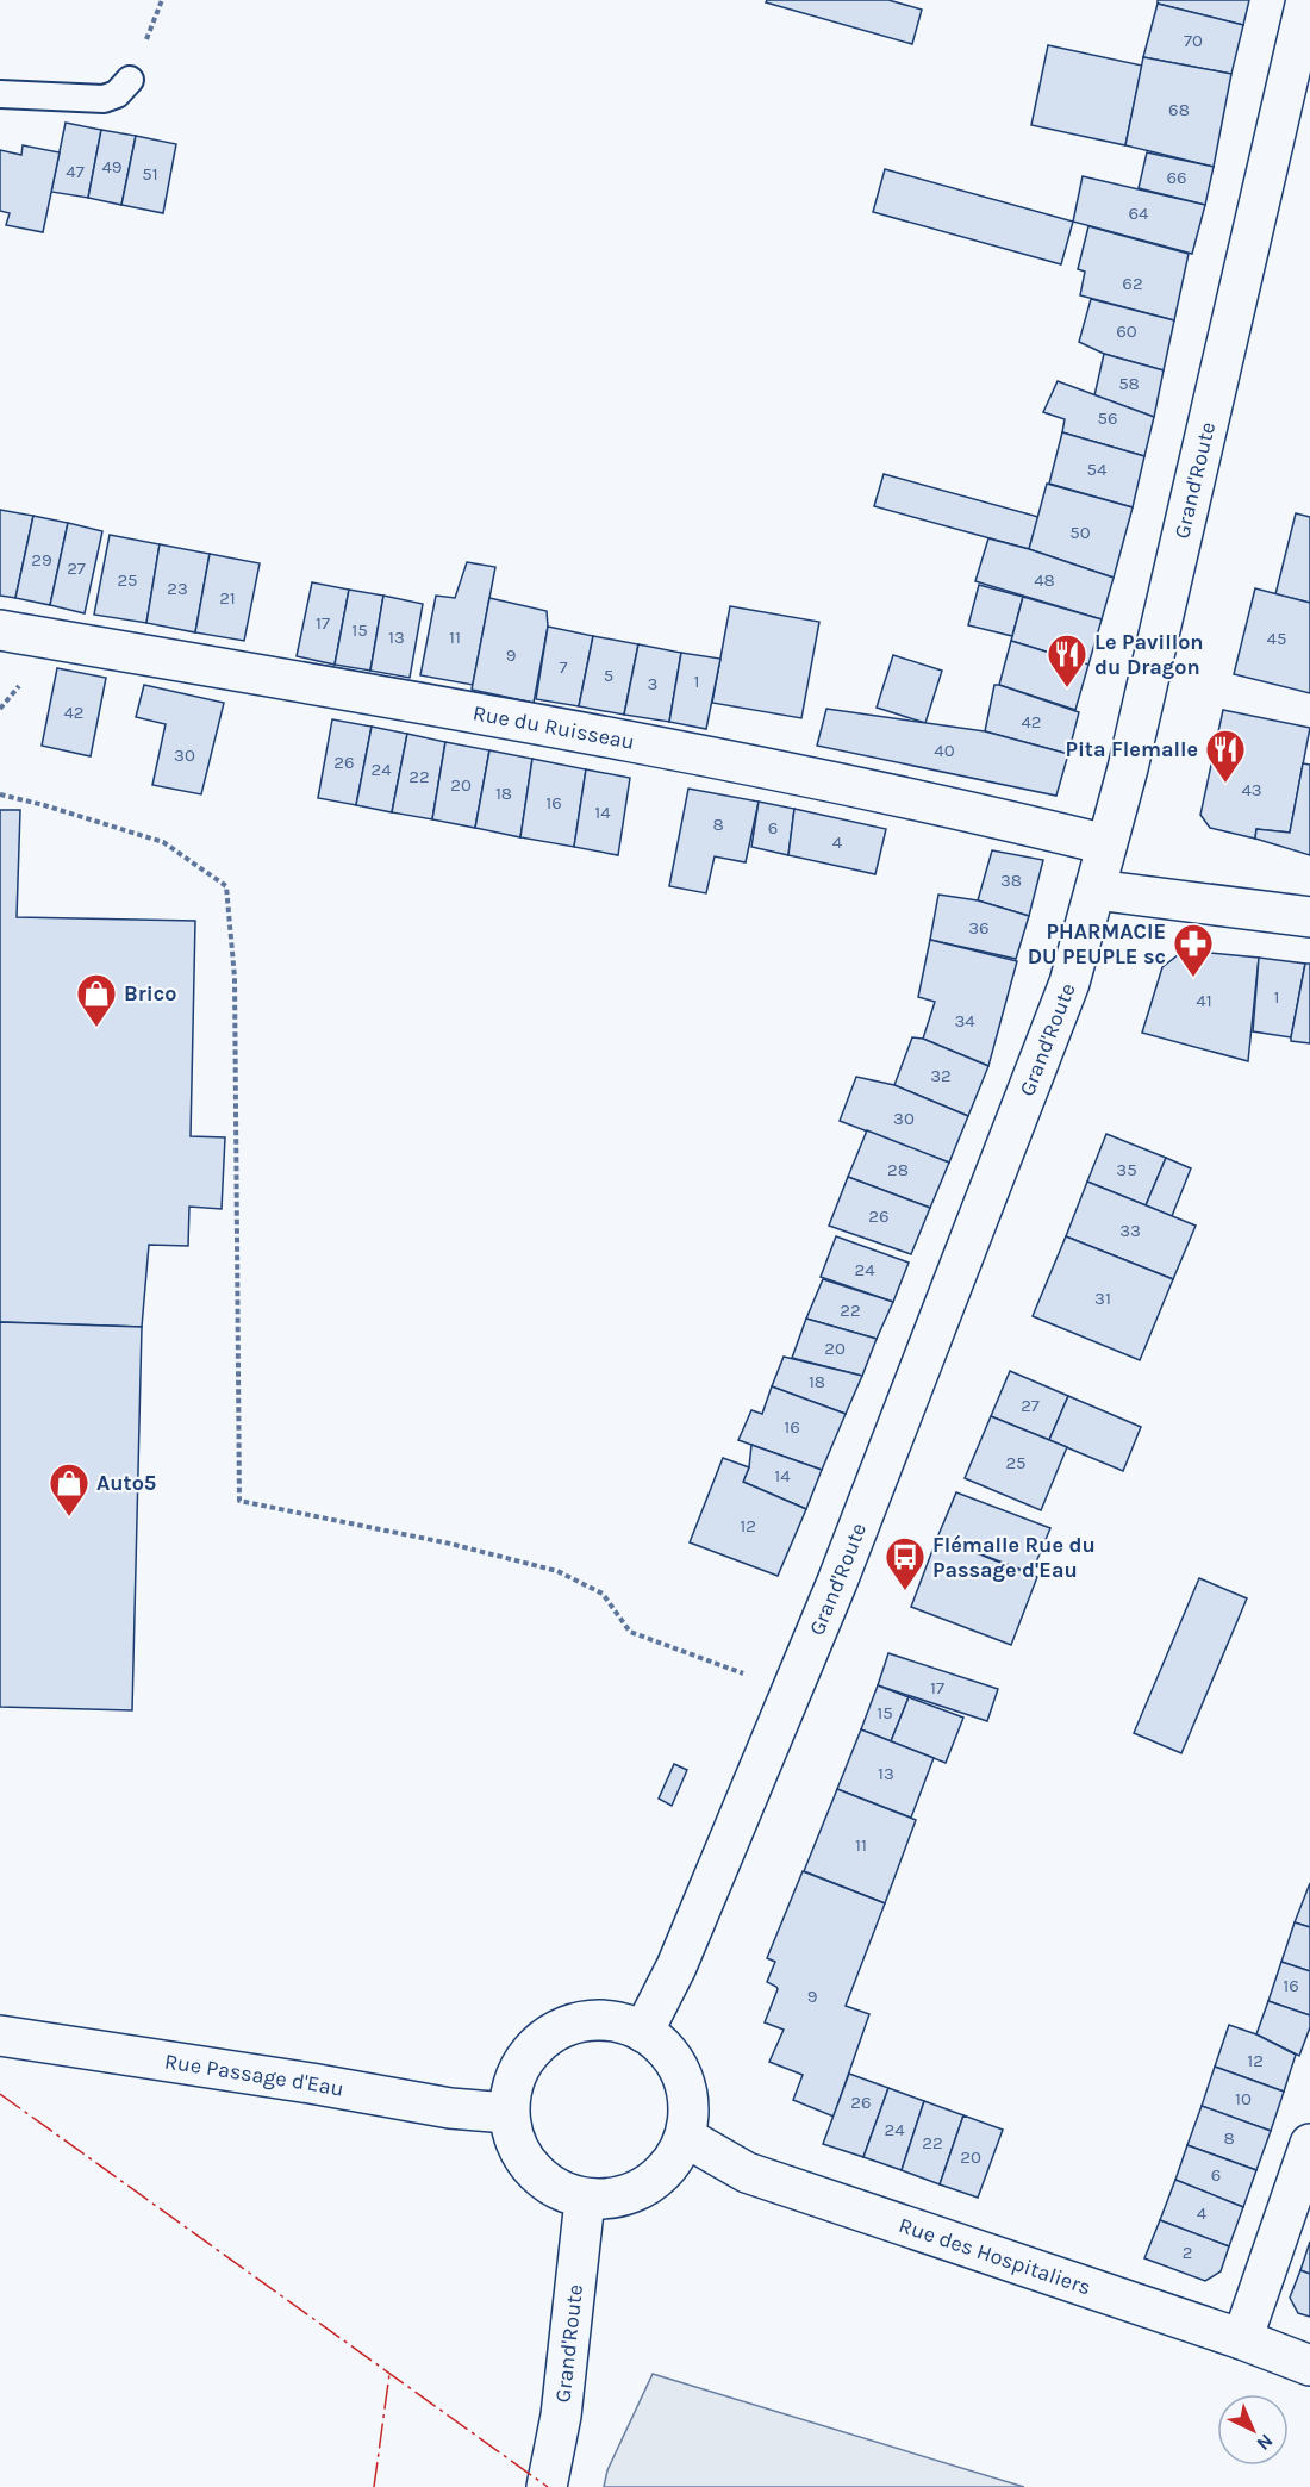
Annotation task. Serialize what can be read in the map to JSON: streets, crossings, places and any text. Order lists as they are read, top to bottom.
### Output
{
  "streets": {
    "street": [
      "Grand'Route",
      "Rue du Ruisseau",
      "Rue Passage d'Eau",
      "Rue des Hospitaliers"
    ]
  },
  "crossings": [
    ["Grand'Route", "Rue du Ruisseau"],
    ["Grand'Route", "Rue Passage d'Eau"],
    ["Grand'Route", "Rue des Hospitaliers"],
    ["Rue Passage d'Eau", "Rue des Hospitaliers"]
  ],
  "places": {
    "restaurant": ["Le Pavillon du Dragon", "Pita Flemalle"],
    "pharmacy": ["PHARMACIE DU PEUPLE sc"],
    "shop": ["Brico", "Auto5"],
    "bus stop": ["Flémalle Rue du Passage d'Eau"]
  },
  "house_numbers": [
    "70",
    "68",
    "49",
    "47",
    "51",
    "66",
    "64",
    "62",
    "60",
    "58",
    "56",
    "54",
    "50",
    "29",
    "27",
    "25",
    "48",
    "23",
    "21",
    "17",
    "15",
    "13",
    "11",
    "45",
    "9",
    "7",
    "5",
    "1",
    "3",
    "42",
    "42",
    "40",
    "30",
    "26",
    "24",
    "22",
    "20",
    "43",
    "18",
    "16",
    "14",
    "8",
    "6",
    "4",
    "38",
    "36",
    "1",
    "41",
    "34",
    "32",
    "30",
    "28",
    "35",
    "26",
    "33",
    "24",
    "31",
    "22",
    "20",
    "18",
    "27",
    "16",
    "25",
    "14",
    "12",
    "17",
    "15",
    "13",
    "11",
    "16",
    "9",
    "12",
    "10",
    "26",
    "24",
    "8",
    "22",
    "20",
    "6",
    "4",
    "2"
  ],
  "north": "bottom right"
}
